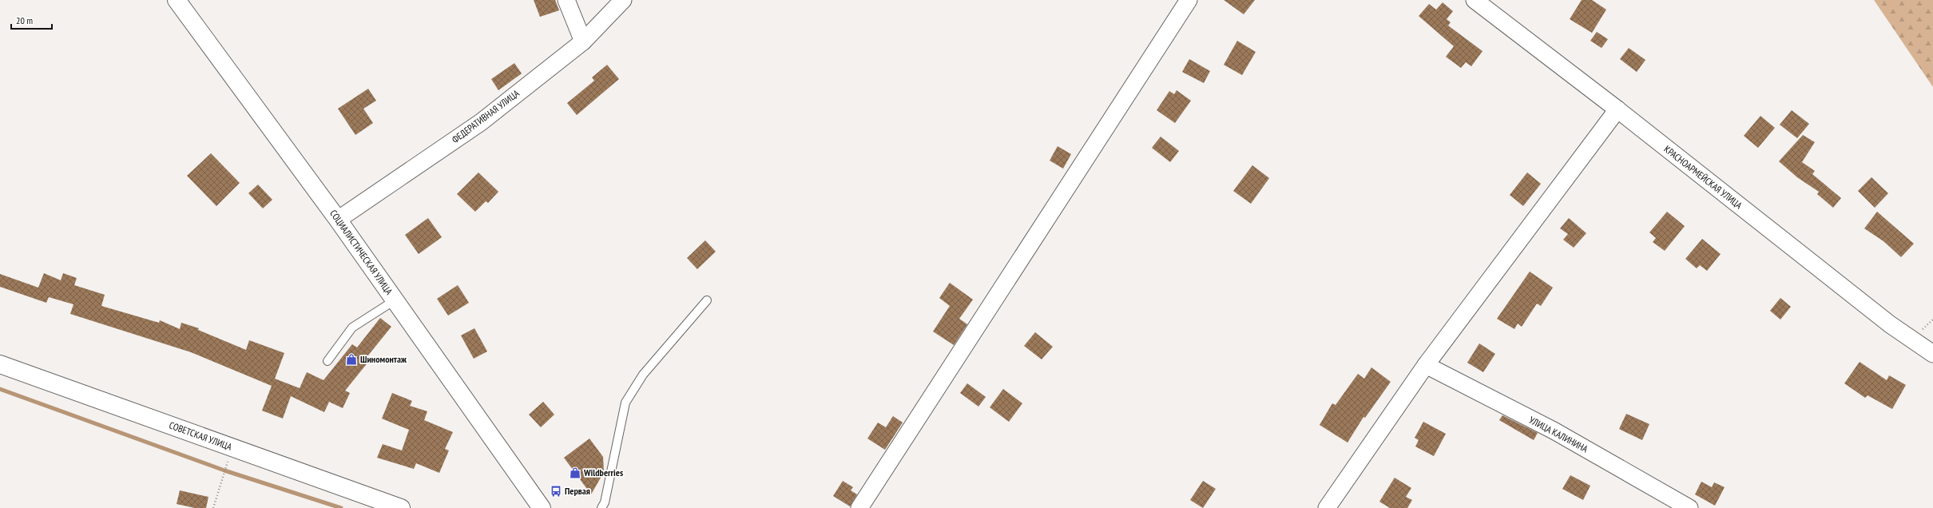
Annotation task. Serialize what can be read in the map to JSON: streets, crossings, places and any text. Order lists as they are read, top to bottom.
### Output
{
  "streets": {
    "street": [
      "ФЕДЕРАТИВНАЯ УЛИЦА",
      "КРАСНОАРМЕЙСКАЯ УЛИЦА",
      "СОЦИАЛИСТИЧЕСКАЯ УЛИЦА",
      "УЛИЦА КАЛИНИНА",
      "СОВЕТСКАЯ УЛИЦА"
    ]
  },
  "crossings": [
    ["ФЕДЕРАТИВНАЯ УЛИЦА", "СОЦИАЛИСТИЧЕСКАЯ УЛИЦА"]
  ],
  "places": {
    "shop": ["Шиномонтаж", "Wildberries"],
    "bus stop": ["Первая"]
  },
  "scale_bar": "20 m"
}
